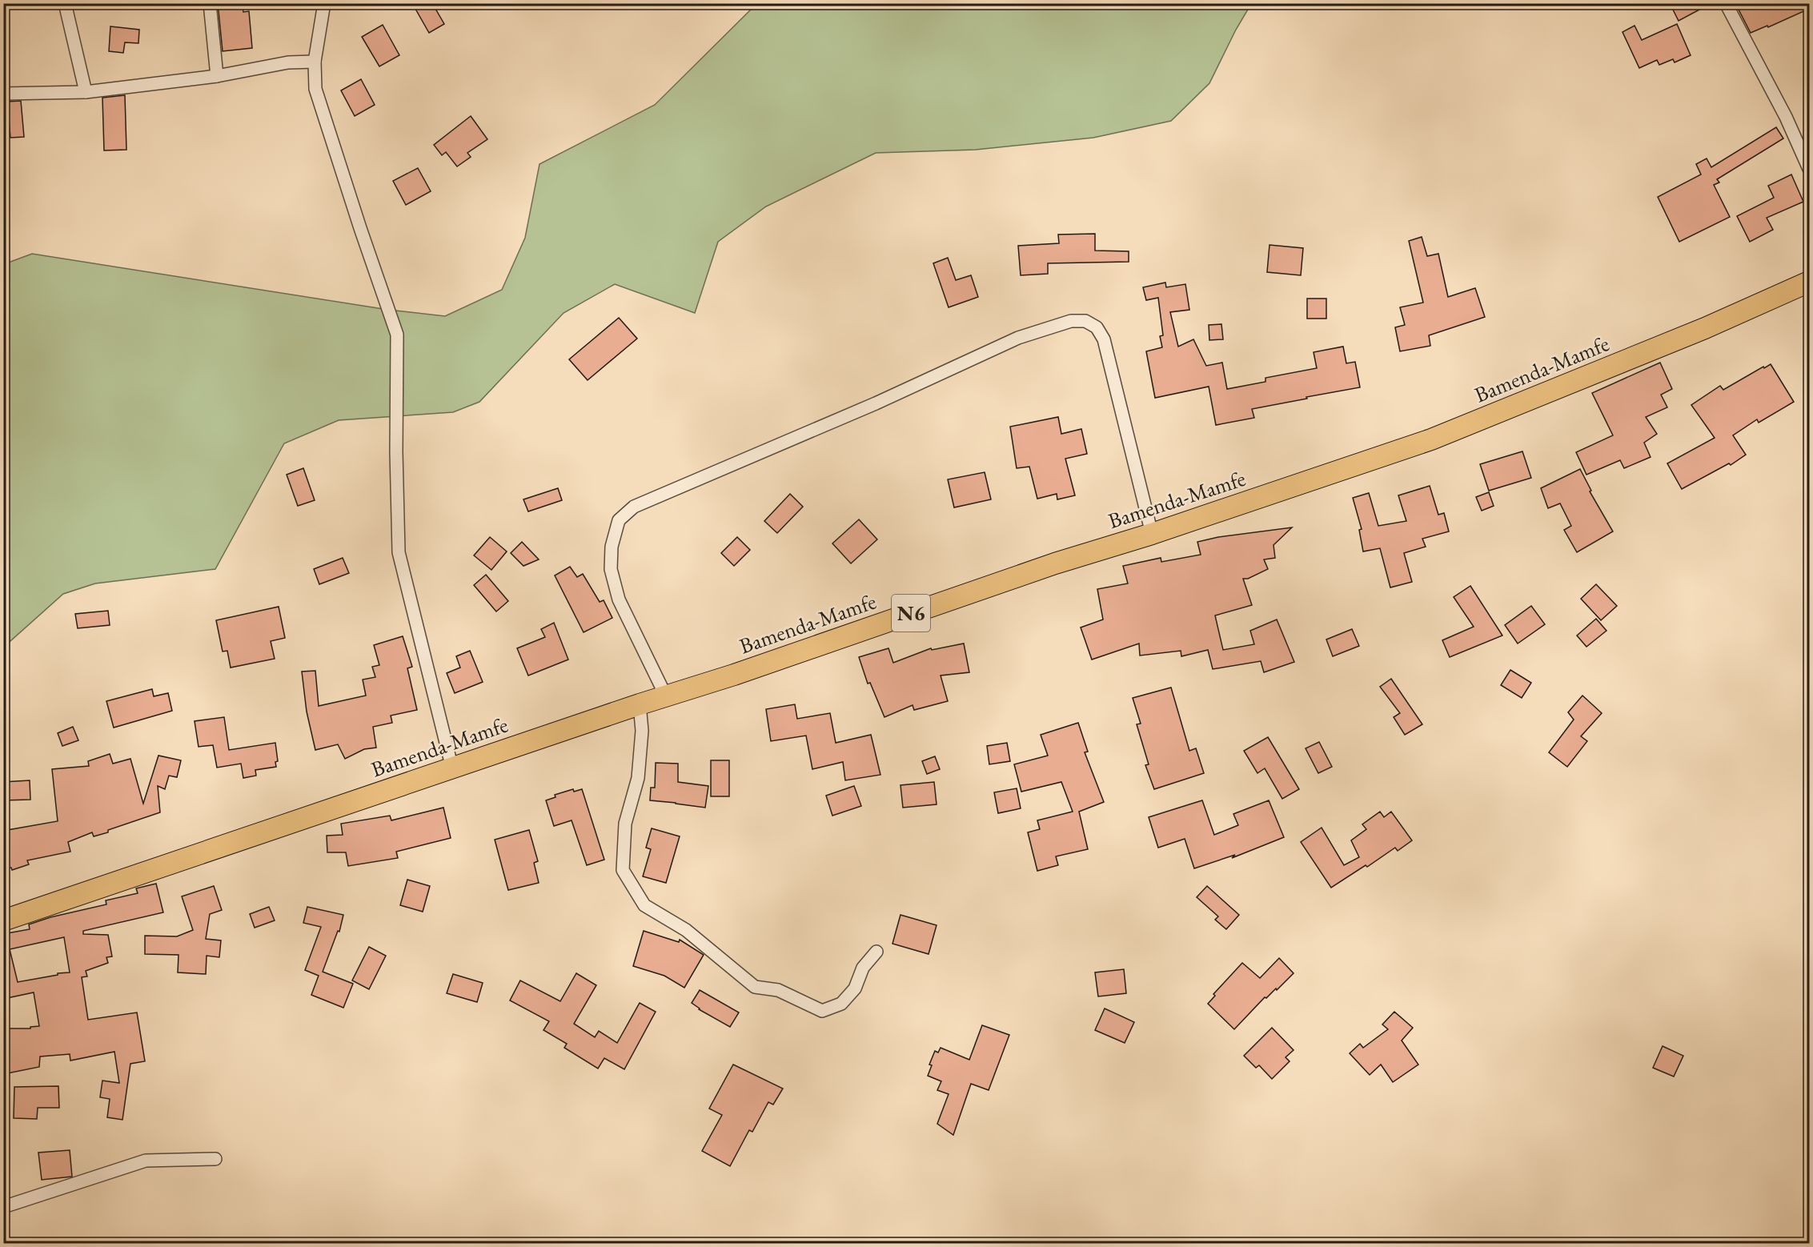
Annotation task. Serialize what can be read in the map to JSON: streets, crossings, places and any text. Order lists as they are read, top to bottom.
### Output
{
  "streets": {
    "highway": ["Bamenda-Mamfe", "N6"]
  }
}
